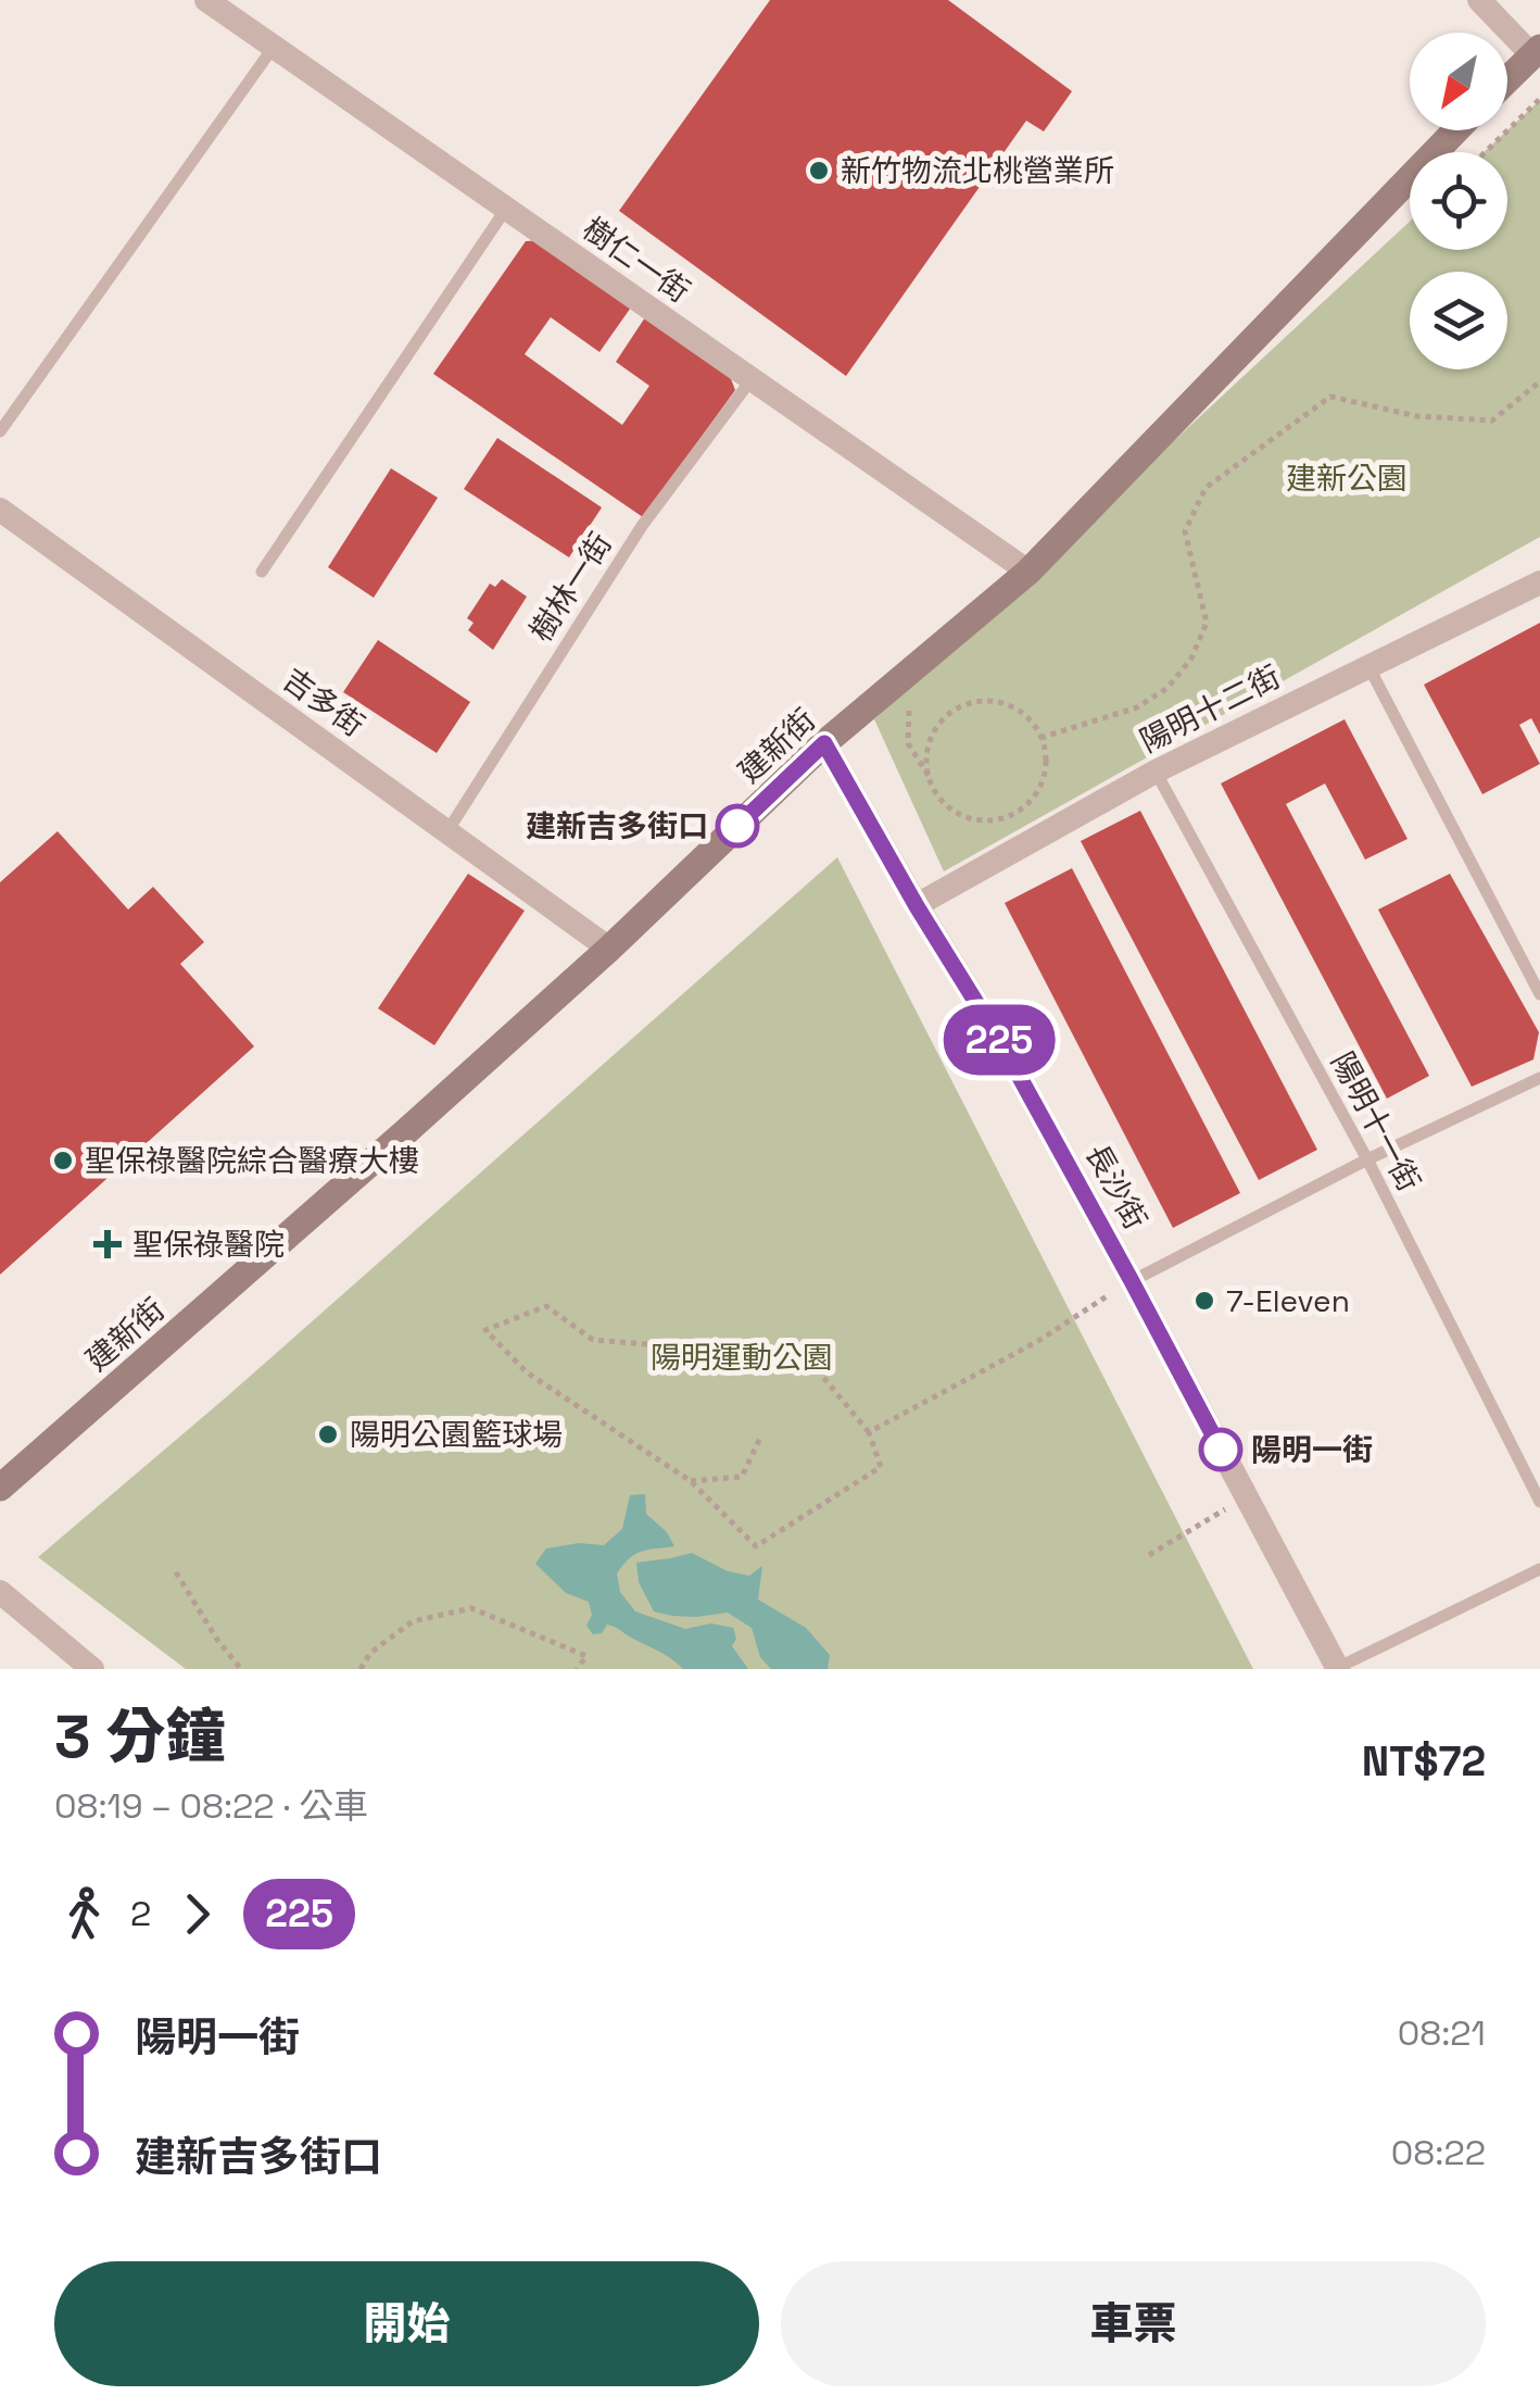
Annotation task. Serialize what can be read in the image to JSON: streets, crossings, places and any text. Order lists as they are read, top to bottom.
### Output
{
  "streets": {
    "street": [
      "樹仁一街",
      "吉多街",
      "陽明十二街",
      "建新街",
      "長沙街"
    ],
    "lane": ["樹林一街", "陽明十一街"]
  },
  "crossings": [
    ["樹仁一街", "樹林一街"],
    ["樹仁一街", "建新街"],
    ["樹林一街", "吉多街"],
    ["吉多街", "建新街"],
    ["陽明十二街", "陽明十一街"],
    ["陽明十二街", "長沙街"],
    ["建新街", "長沙街"]
  ],
  "parks": ["建新公園", "陽明運動公園"],
  "places": {
    "other": [
      "新竹物流北桃營業所",
      "建新吉多街口",
      "聖保祿醫院綜合醫療大樓",
      "7-Eleven",
      "陽明公園籃球場",
      "陽明一街"
    ],
    "health": ["聖保祿醫院"]
  },
  "lines": ["bus line 225"],
  "north": "bottom left",
  "page": {
    "on_map": "225",
    "heading": ["3 分鐘", "08:19 – 08:22 · 公車", "NT$72"],
    "legs": ["2", "225"],
    "list": [
      {
        "name": "陽明一街",
        "value": "08:21"
      },
      {
        "name": "建新吉多街口",
        "value": "08:22"
      }
    ],
    "buttons": ["開始", "車票"]
  }
}
